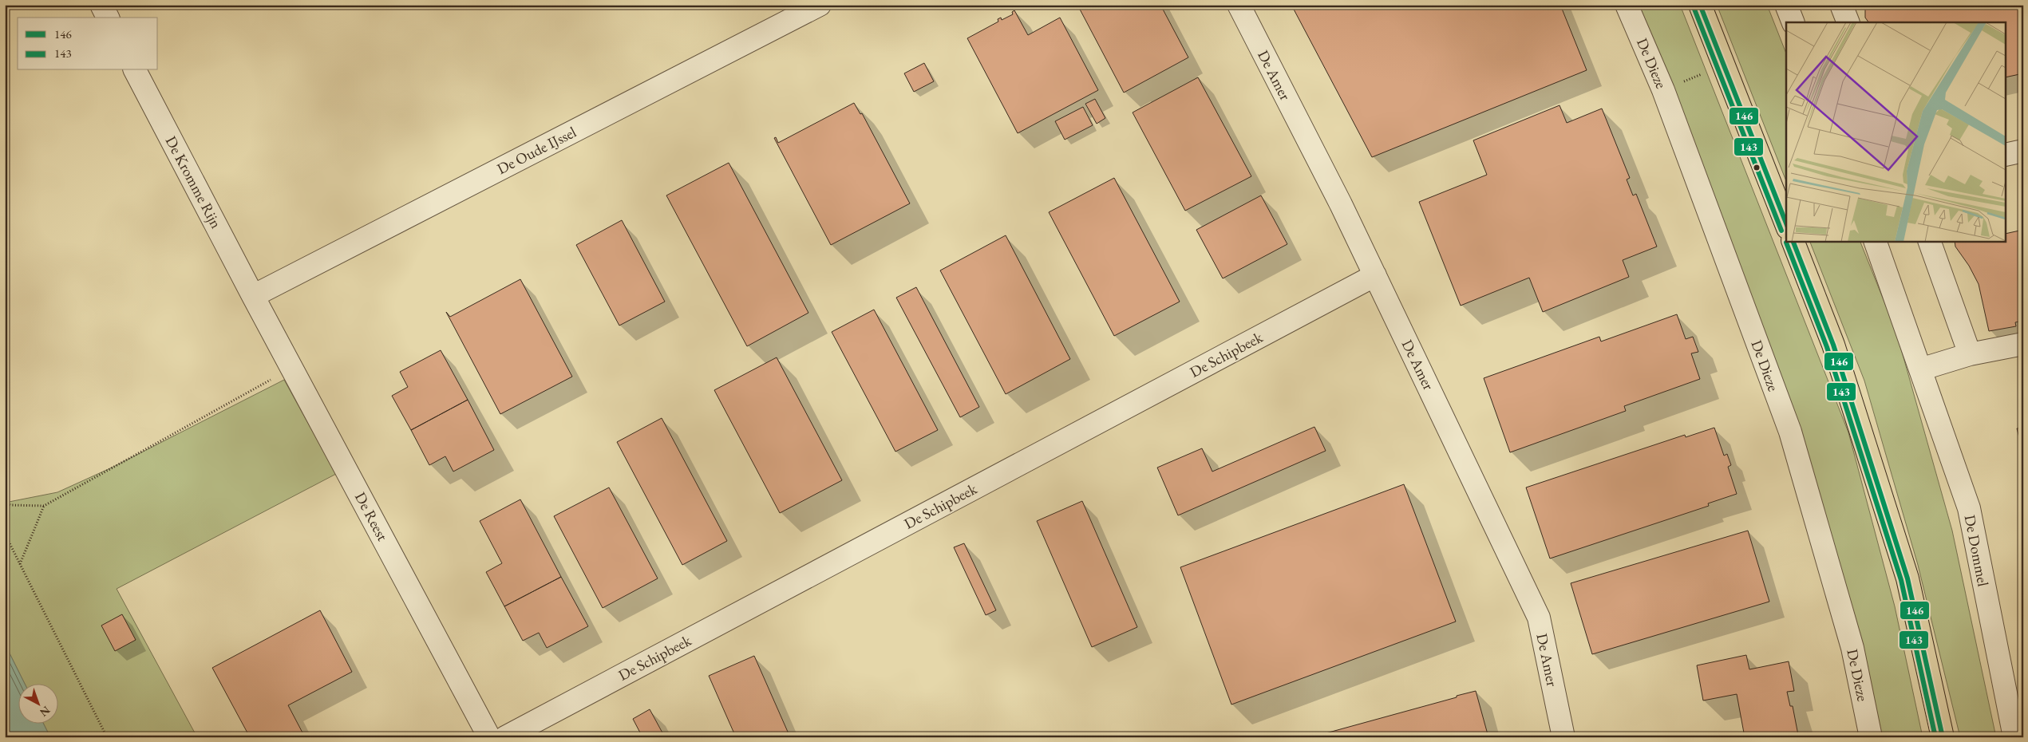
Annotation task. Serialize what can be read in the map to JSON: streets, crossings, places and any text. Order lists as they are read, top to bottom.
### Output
{
  "streets": {
    "street": [
      "De Dieze",
      "De Amer",
      "De Oude IJssel",
      "De Kromme Rijn",
      "De Schipbeek",
      "De Reest",
      "De Dommel"
    ]
  },
  "crossings": [
    ["De Amer", "De Schipbeek"],
    ["De Oude IJssel", "De Kromme Rijn"],
    ["De Oude IJssel", "De Reest"],
    ["De Kromme Rijn", "De Reest"]
  ],
  "lines": ["transit line 146", "transit line 143"],
  "legend": ["146", "143"],
  "north": "bottom right"
}
